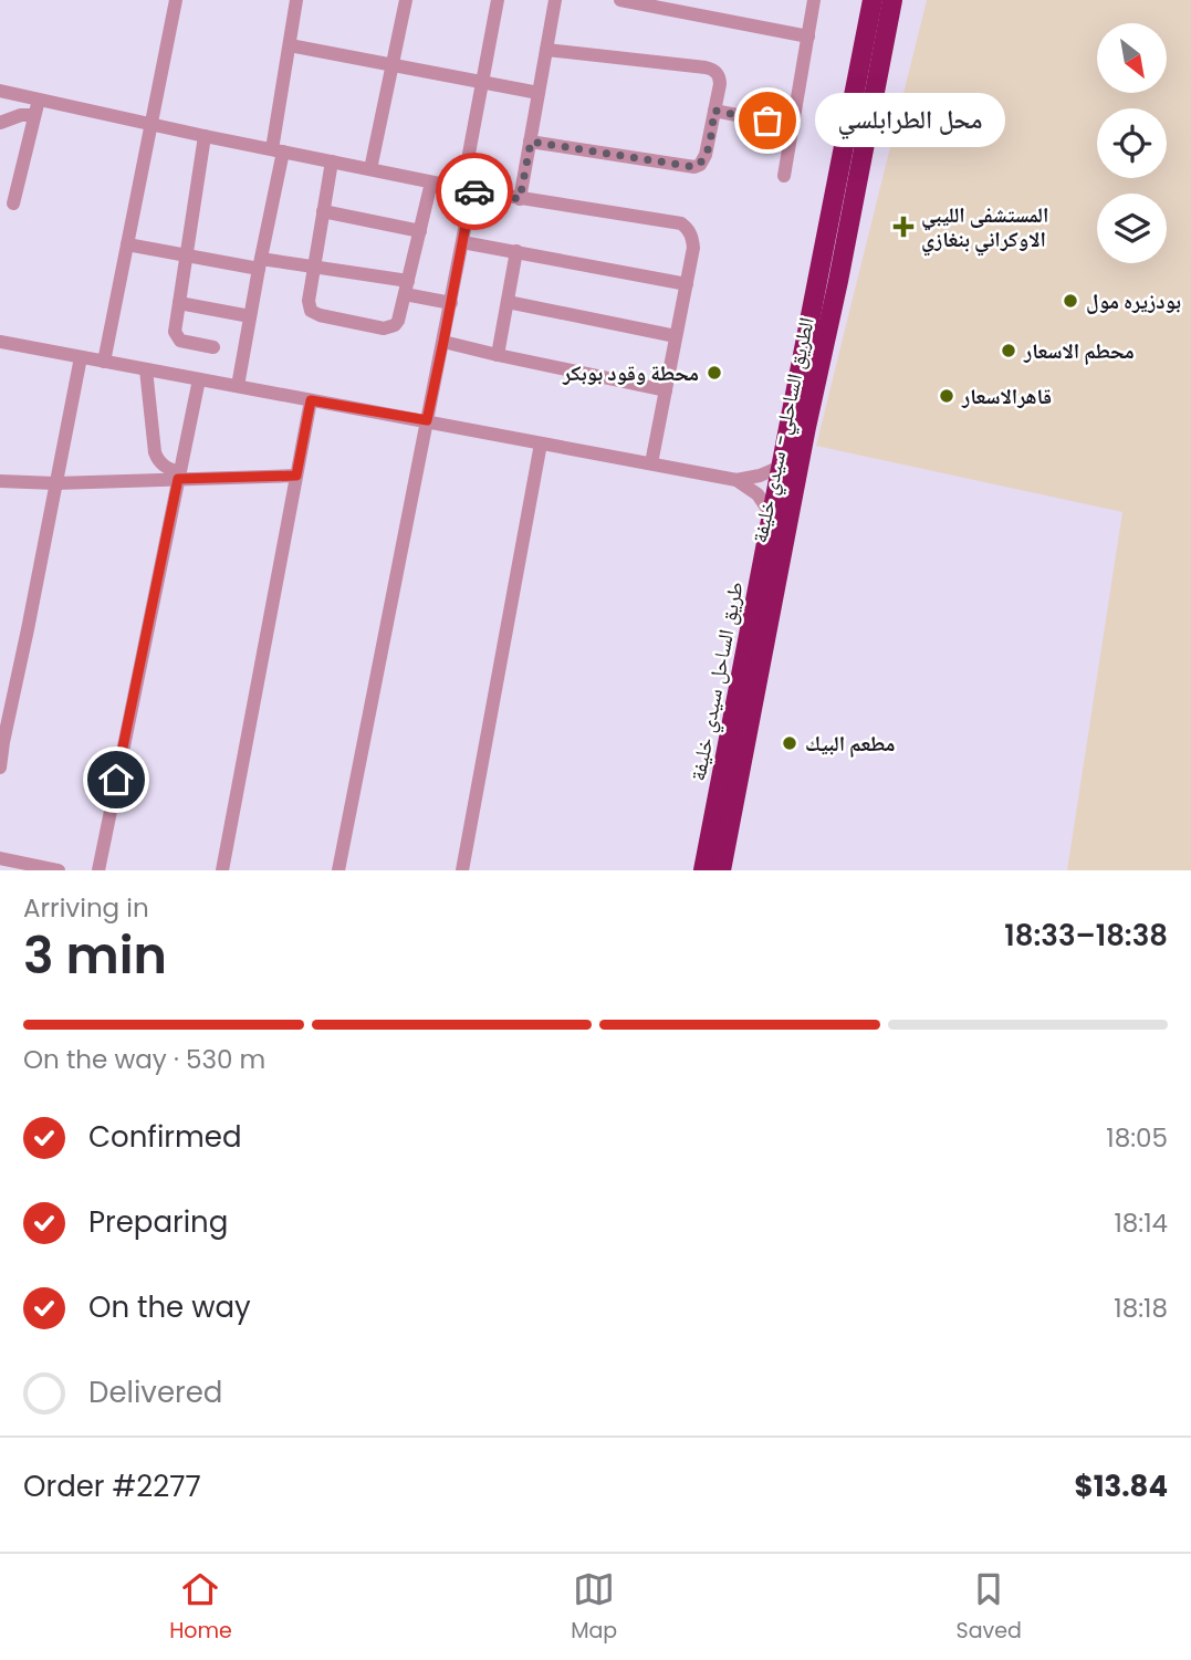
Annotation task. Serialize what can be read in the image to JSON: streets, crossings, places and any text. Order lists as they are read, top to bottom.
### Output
{
  "streets": {
    "highway": ["الطريق الساحلي- سيدي خليفة", "طريق الساحل سيدي خليفة"]
  },
  "places": {
    "other": [
      "محل الطرابلسي",
      "بودزيره مول",
      "محطم الاسعار",
      "محطة وقود بوبكر",
      "قاهرالاسعار",
      "مطعم البيك"
    ],
    "health": ["المستشفى الليبي الاوكراني بنغازي"]
  },
  "north": "bottom right",
  "page": {
    "bubble": "محل الطرابلسي",
    "heading": ["3 min", "Arriving in", "18:33–18:38"],
    "panel": ["Order #2277", "$13.84"],
    "bar": "On the way · 530 m",
    "list": [
      ["Confirmed", "18:05"],
      ["Preparing", "18:14"],
      ["On the way", "18:18"],
      "Delivered"
    ],
    "tabs": ["Home", "Map", "Saved"]
  }
}
